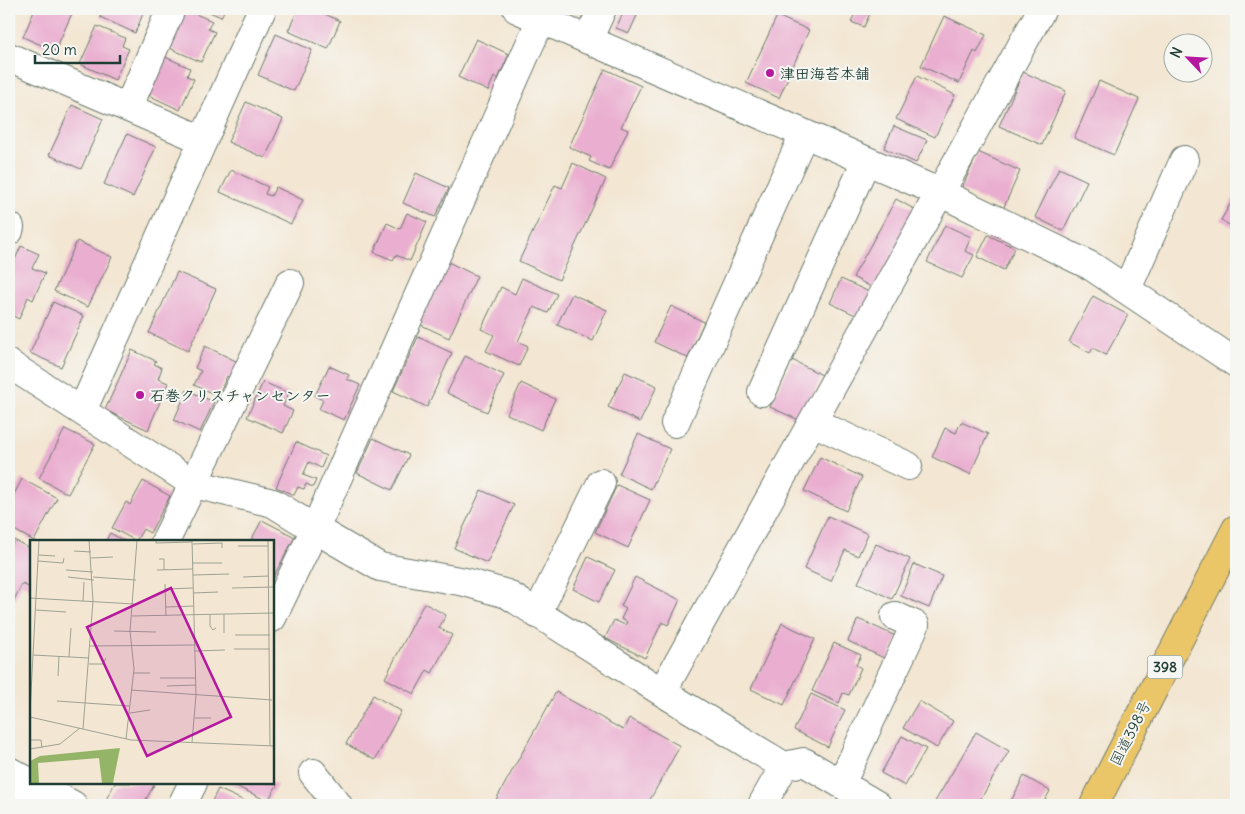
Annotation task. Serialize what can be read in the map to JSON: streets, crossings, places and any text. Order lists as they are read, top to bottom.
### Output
{
  "streets": {
    "highway": ["398", "国道398号"]
  },
  "places": ["津田海苔本舗", "石巻クリスチャンセンター"],
  "scale_bar": "20 m",
  "north": "top left"
}
